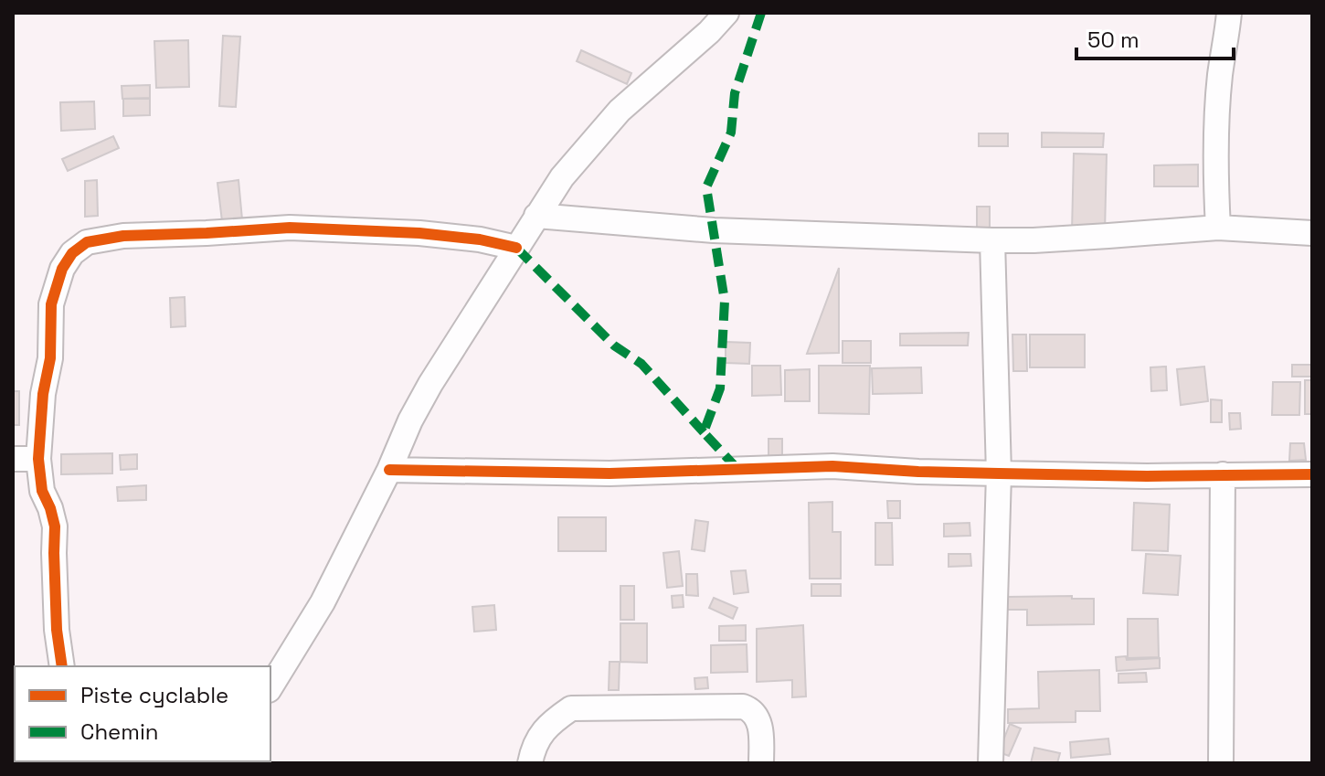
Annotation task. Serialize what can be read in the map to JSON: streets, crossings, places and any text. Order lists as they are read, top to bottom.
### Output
{
  "legend": ["Piste cyclable", "Chemin"],
  "scale_bar": "50 m"
}
